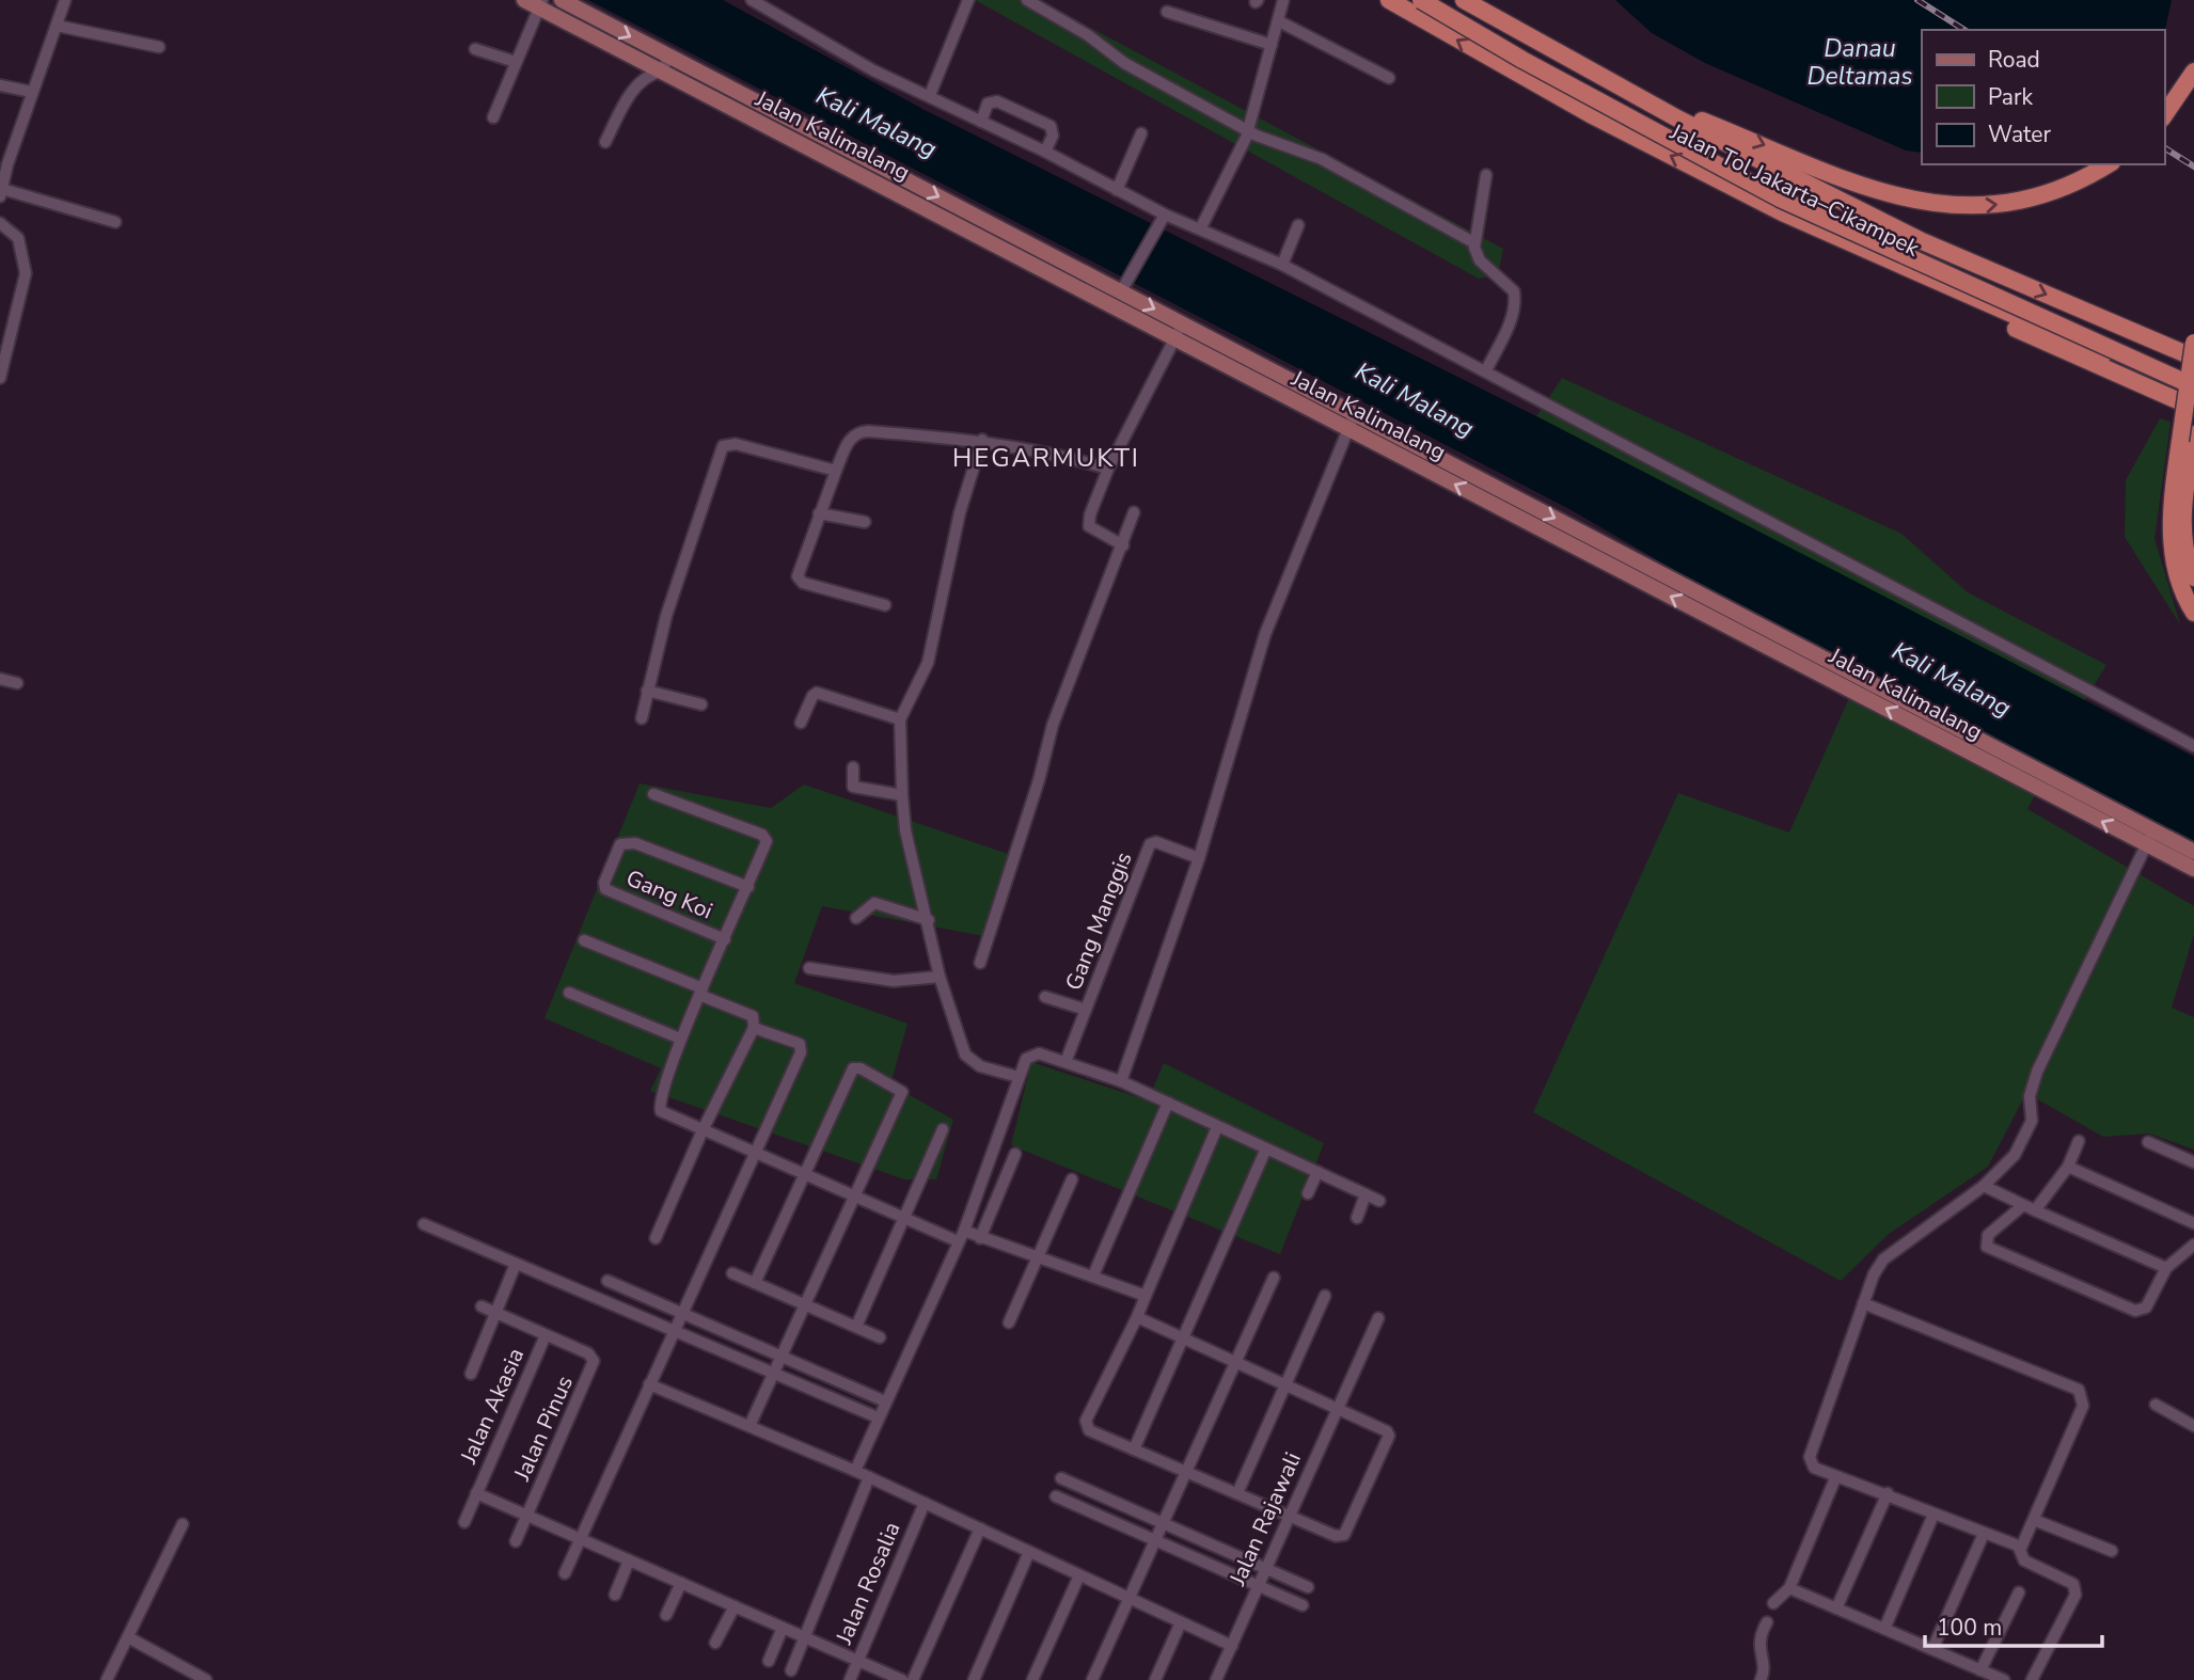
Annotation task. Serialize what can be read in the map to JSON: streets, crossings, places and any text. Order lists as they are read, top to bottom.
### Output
{
  "streets": {
    "highway": ["Jalan Tol Jakarta–Cikampek"],
    "main road": ["Jalan Kalimalang"],
    "street": [
      "Gang Koi",
      "Gang Manggis",
      "Jalan Akasia",
      "Jalan Pinus",
      "Jalan Rajawali",
      "Jalan Rosalia"
    ]
  },
  "crossings": [
    ["Jalan Akasia", "Jalan Pinus"]
  ],
  "districts": ["HEGARMUKTI"],
  "water": ["Danau Deltamas", "Kali Malang"],
  "legend": ["Road", "Park", "Water"],
  "scale_bar": "100 m"
}
